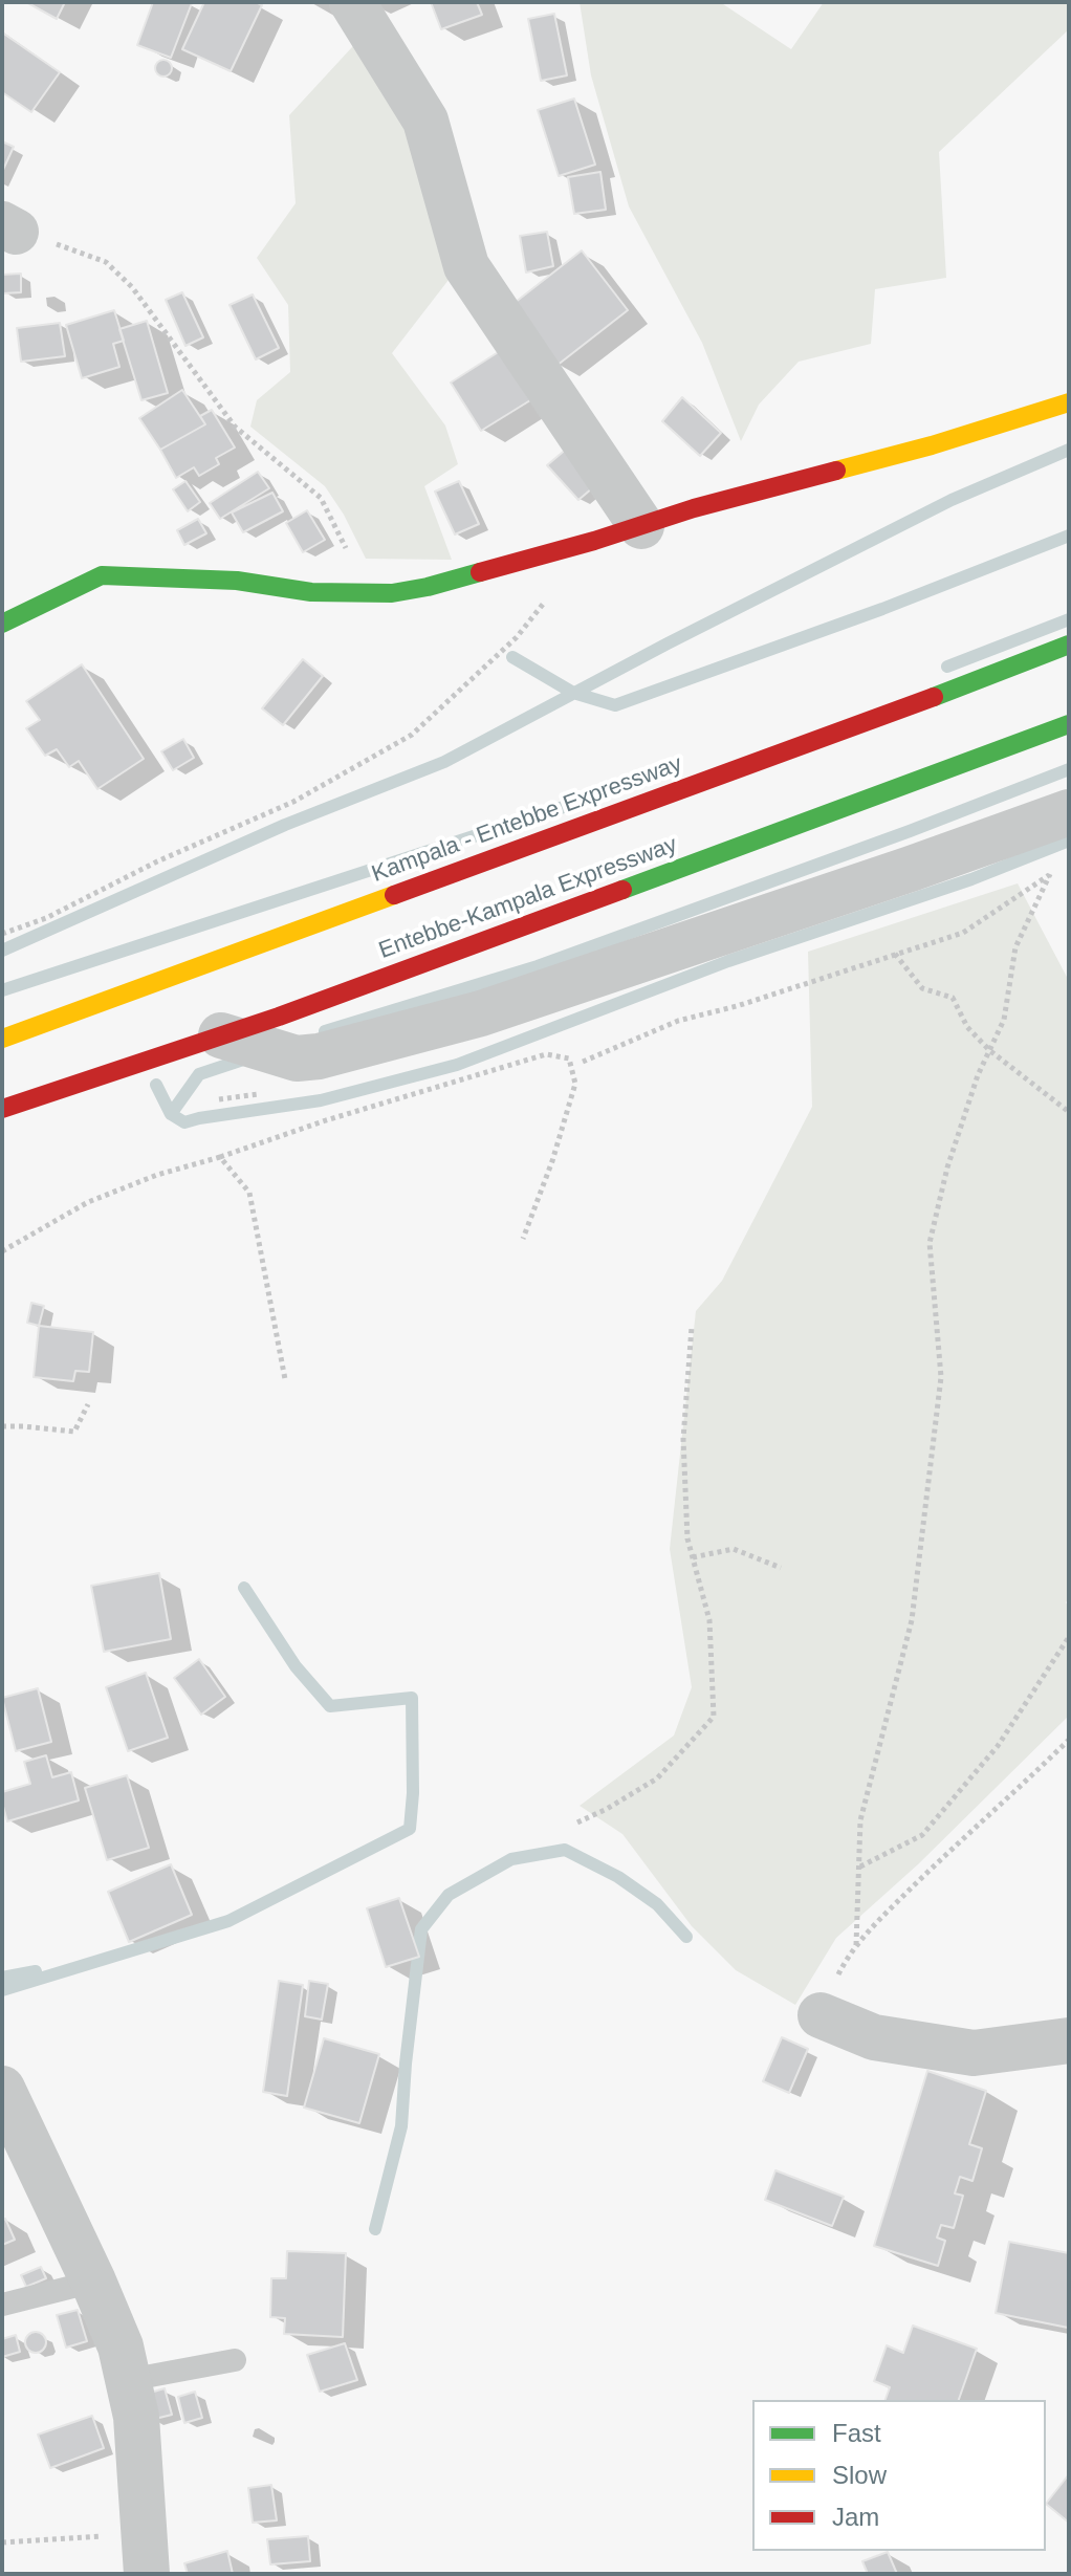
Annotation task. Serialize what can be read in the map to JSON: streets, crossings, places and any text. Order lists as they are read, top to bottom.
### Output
{
  "streets": {
    "main road": ["Kampala - Entebbe Expressway", "Entebbe-Kampala Expressway"]
  },
  "legend": ["Fast", "Slow", "Jam"]
}
